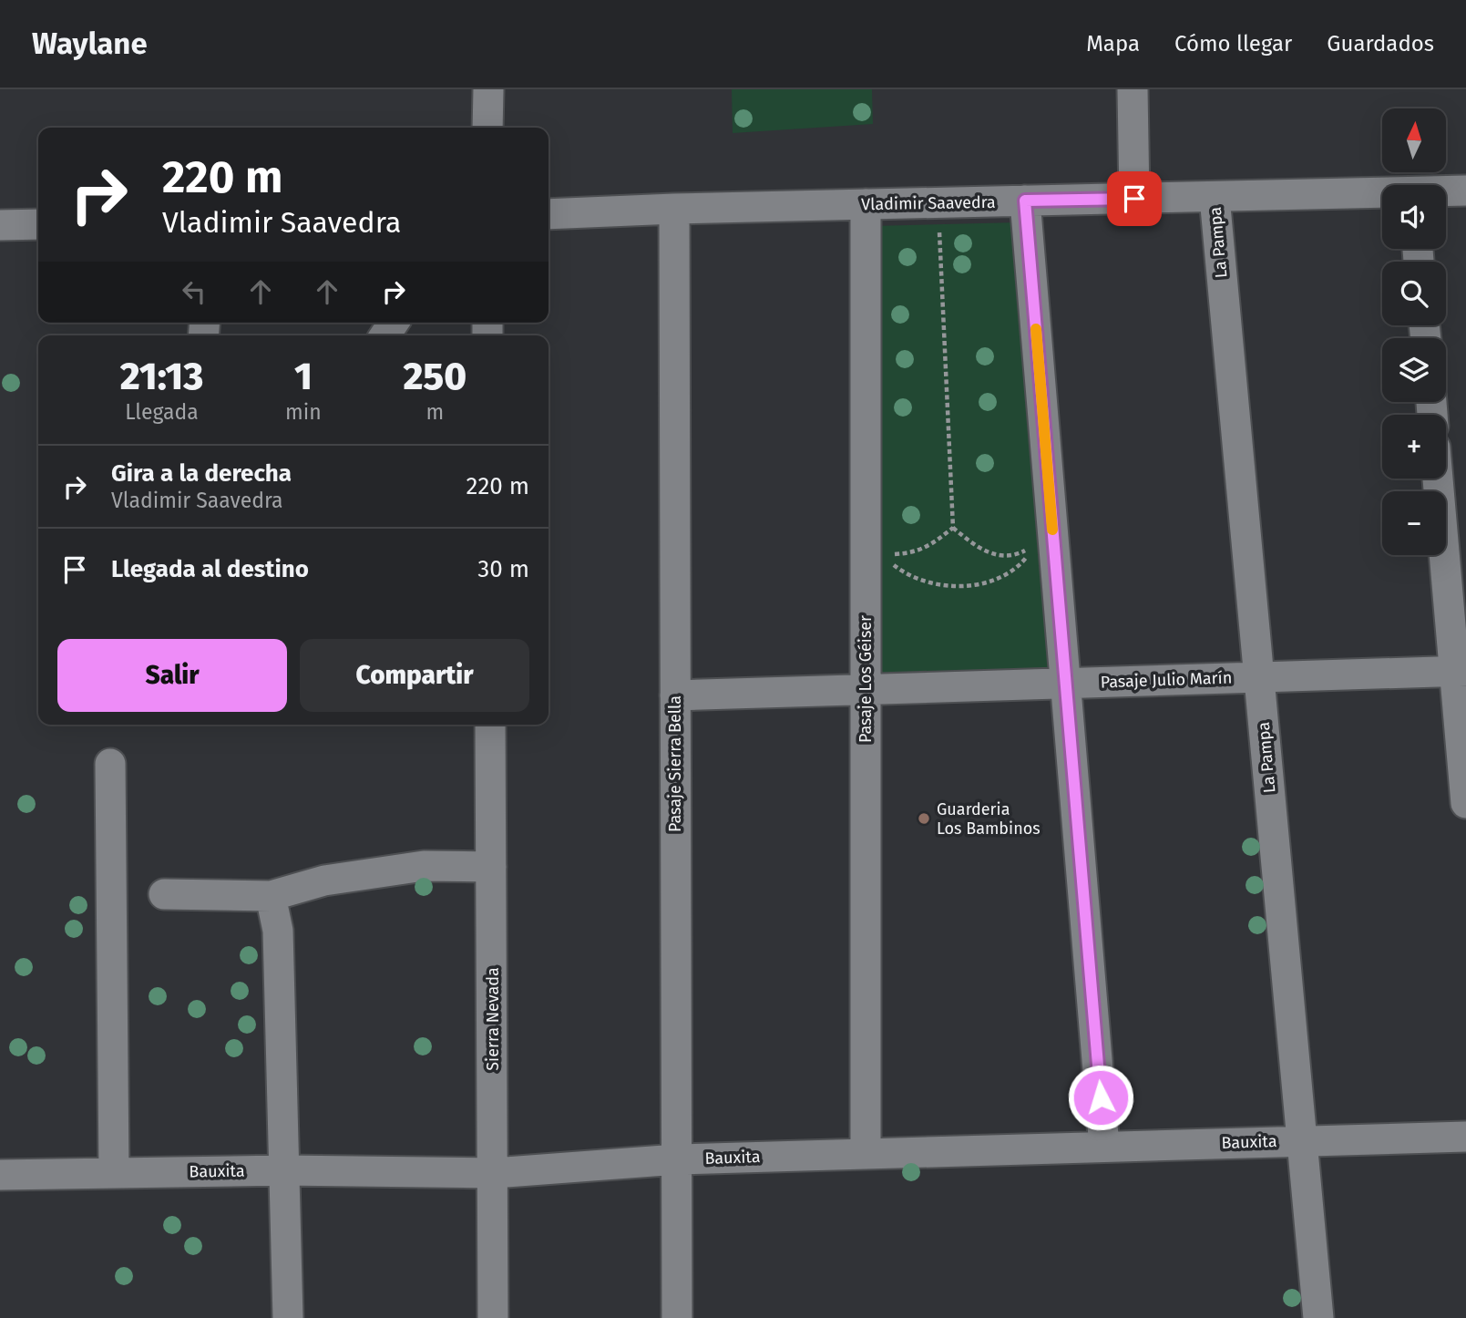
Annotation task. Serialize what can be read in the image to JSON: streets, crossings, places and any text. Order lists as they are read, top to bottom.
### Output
{
  "streets": {
    "street": [
      "Vladimir Saavedra",
      "La Pampa",
      "Pasaje Los Géiser",
      "Pasaje Julio Marín",
      "Pasaje Sierra Bella",
      "Sierra Nevada",
      "Bauxita"
    ]
  },
  "crossings": [
    ["Vladimir Saavedra", "La Pampa"],
    ["Vladimir Saavedra", "Pasaje Los Géiser"],
    ["Vladimir Saavedra", "Pasaje Sierra Bella"],
    ["La Pampa", "Pasaje Julio Marín"],
    ["La Pampa", "Bauxita"],
    ["Pasaje Los Géiser", "Pasaje Julio Marín"],
    ["Pasaje Los Géiser", "Bauxita"],
    ["Pasaje Julio Marín", "Pasaje Sierra Bella"],
    ["Pasaje Sierra Bella", "Bauxita"],
    ["Sierra Nevada", "Bauxita"]
  ],
  "places": ["Guarderia Los Bambinos"],
  "north": "top",
  "page": {
    "header": "Waylane",
    "nav": ["Mapa", "Cómo llegar", "Guardados"],
    "map_buttons": ["+", "−"],
    "turn": ["220 m", "Vladimir Saavedra"],
    "eta": [
      "21:13",
      "Llegada",
      "1",
      "min",
      "250",
      "m"
    ],
    "list": [
      {
        "name": "Gira a la derecha",
        "note": "Vladimir Saavedra",
        "value": "220 m"
      },
      {
        "name": "Llegada al destino",
        "value": "30 m"
      }
    ],
    "buttons": ["Salir", "Compartir"]
  }
}
